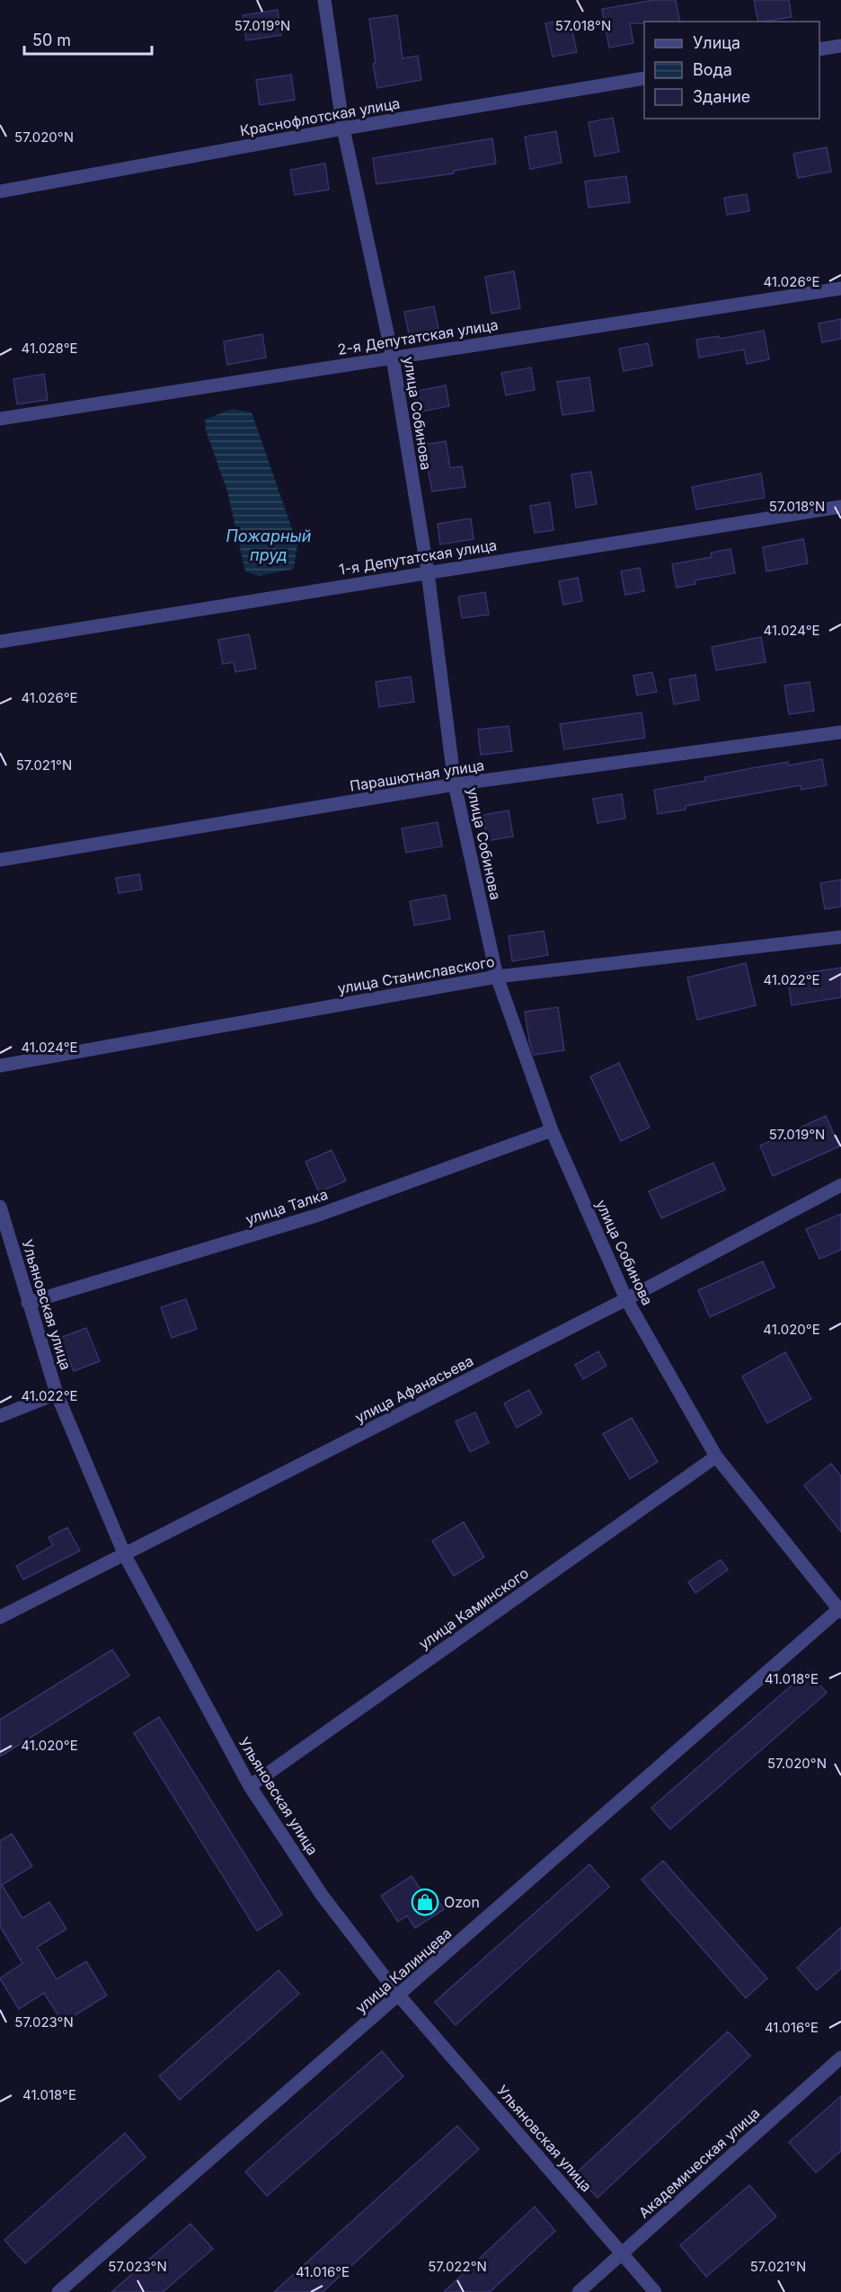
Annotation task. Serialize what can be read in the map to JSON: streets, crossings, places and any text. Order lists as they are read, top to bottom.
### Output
{
  "streets": {
    "street": [
      "Краснофлотская улица",
      "2-я Депутатская улица",
      "улица Собинова",
      "1-я Депутатская улица",
      "Парашютная улица",
      "улица Станиславского",
      "улица Талка",
      "Ульяновская улица",
      "улица Афанасьева",
      "улица Каминского",
      "улица Калинцева",
      "Академическая улица"
    ]
  },
  "crossings": [
    ["Краснофлотская улица", "улица Собинова"],
    ["2-я Депутатская улица", "улица Собинова"],
    ["улица Собинова", "1-я Депутатская улица"],
    ["улица Собинова", "Парашютная улица"],
    ["улица Собинова", "улица Станиславского"],
    ["улица Собинова", "улица Талка"],
    ["улица Собинова", "улица Афанасьева"],
    ["улица Собинова", "улица Каминского"],
    ["улица Собинова", "улица Калинцева"],
    ["улица Талка", "Ульяновская улица"],
    ["Ульяновская улица", "улица Афанасьева"],
    ["Ульяновская улица", "улица Каминского"],
    ["Ульяновская улица", "улица Калинцева"],
    ["Ульяновская улица", "Академическая улица"]
  ],
  "water": ["Пожарный пруд"],
  "places": {
    "shop": ["Ozon"]
  },
  "legend": ["Улица", "Вода", "Здание"],
  "scale_bar": "50 m",
  "coordinates": [
    "57.019°N",
    "57.018°N",
    "57.020°N",
    "41.026°E",
    "41.028°E",
    "41.024°E",
    "57.021°N",
    "41.022°E",
    "41.020°E",
    "41.018°E",
    "57.023°N",
    "41.016°E",
    "57.022°N"
  ]
}
